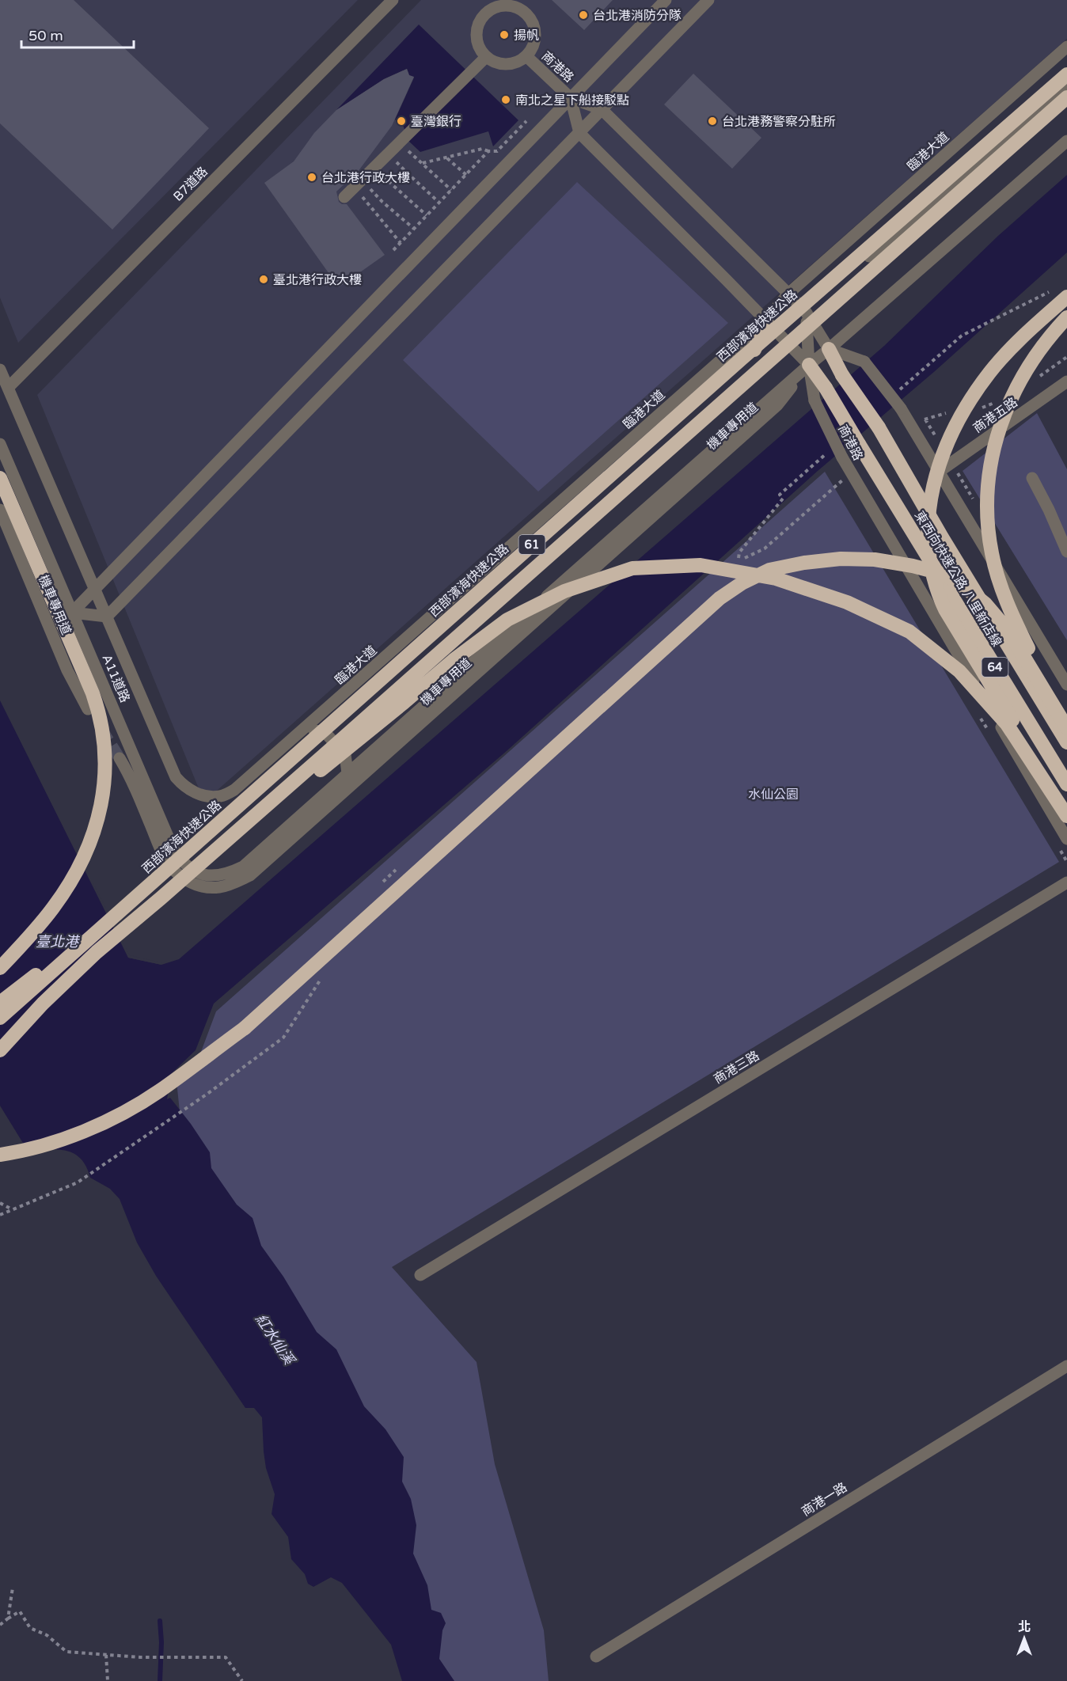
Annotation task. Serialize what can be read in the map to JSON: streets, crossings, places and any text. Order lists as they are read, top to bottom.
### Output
{
  "streets": {
    "highway": [
      "西部濱海快速公路",
      "61",
      "東西向快速公路 八里新店線",
      "64"
    ],
    "street": [
      "商港路",
      "臨港大道",
      "B7道路",
      "商港五路",
      "機車專用道",
      "A11道路",
      "商港三路",
      "商港一路"
    ]
  },
  "crossings": [
    ["商港路", "臨港大道"],
    ["商港路", "機車專用道"],
    ["商港路", "東西向快速公路 八里新店線"],
    ["臨港大道", "A11道路"],
    ["B7道路", "A11道路"],
    ["機車專用道", "東西向快速公路 八里新店線"]
  ],
  "water": ["臺北港", "紅水仙溪"],
  "parks": ["水仙公園"],
  "places": [
    "台北港消防分隊",
    "揚帆",
    "南北之星下船接駁點",
    "臺灣銀行",
    "台北港務警察分駐所",
    "台北港行政大樓",
    "臺北港行政大樓"
  ],
  "scale_bar": "50 m",
  "north": "top"
}
